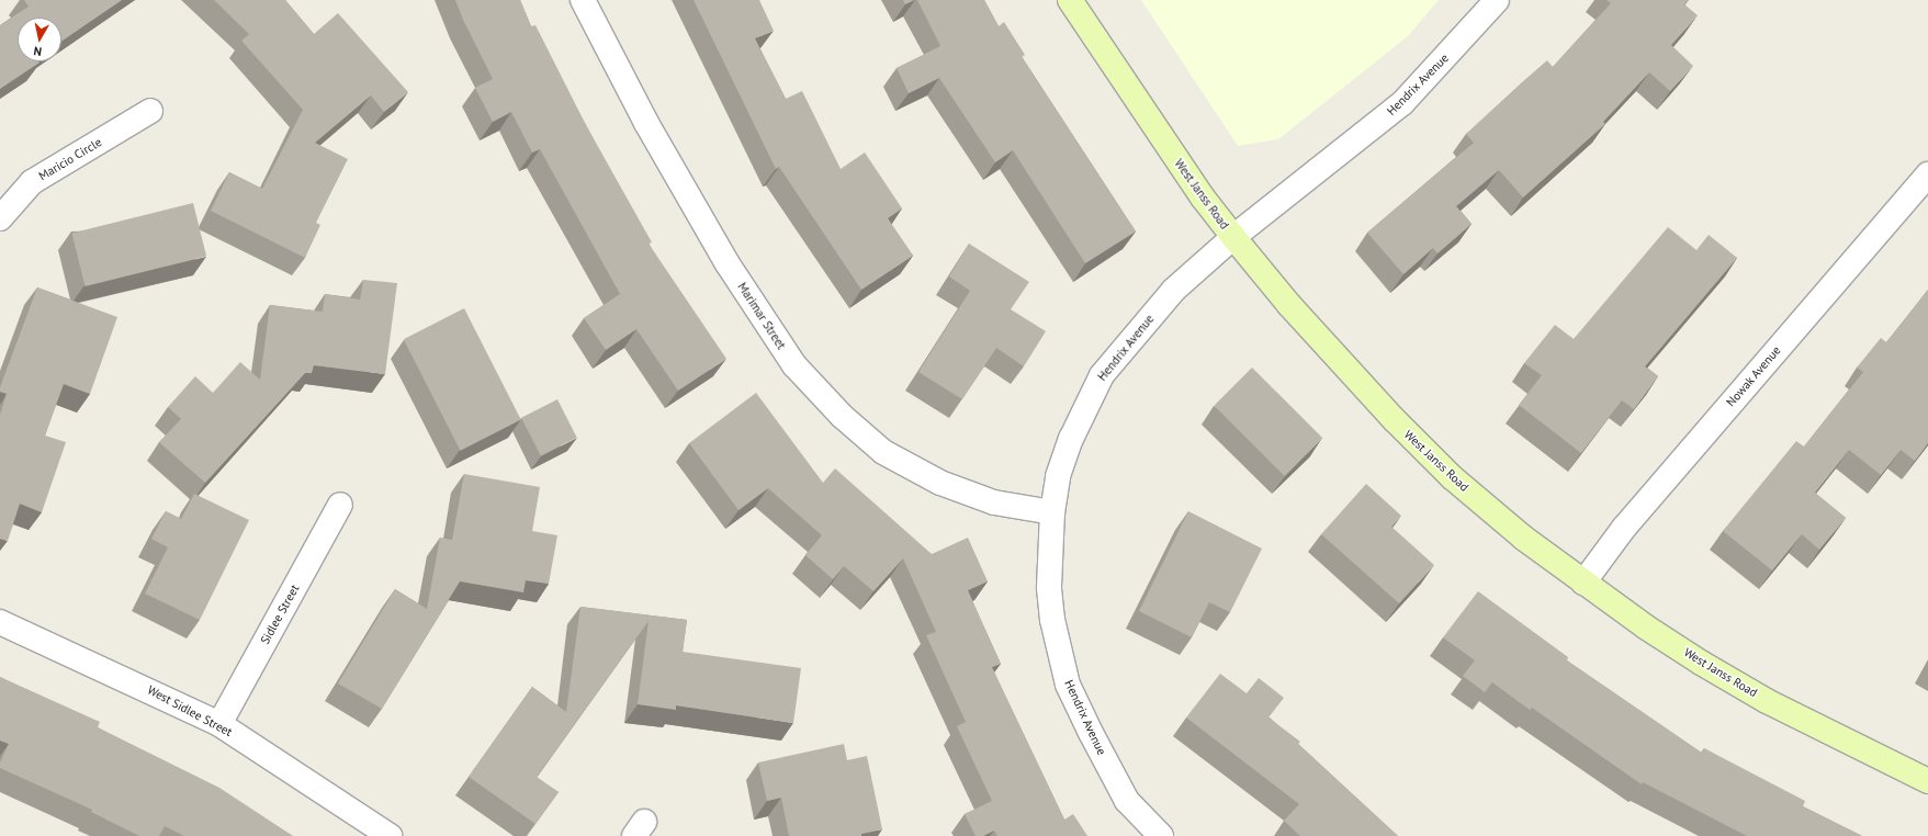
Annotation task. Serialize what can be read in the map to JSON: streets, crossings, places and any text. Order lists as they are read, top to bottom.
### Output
{
  "streets": {
    "main road": ["West Janss Road"],
    "street": [
      "Hendrix Avenue",
      "Maricio Circle",
      "Marimar Street",
      "Nowak Avenue",
      "Sidlee Street",
      "West Sidlee Street"
    ]
  },
  "crossings": [
    ["Hendrix Avenue", "West Janss Road"],
    ["Hendrix Avenue", "Marimar Street"],
    ["West Janss Road", "Nowak Avenue"],
    ["Sidlee Street", "West Sidlee Street"]
  ],
  "north": "bottom"
}
